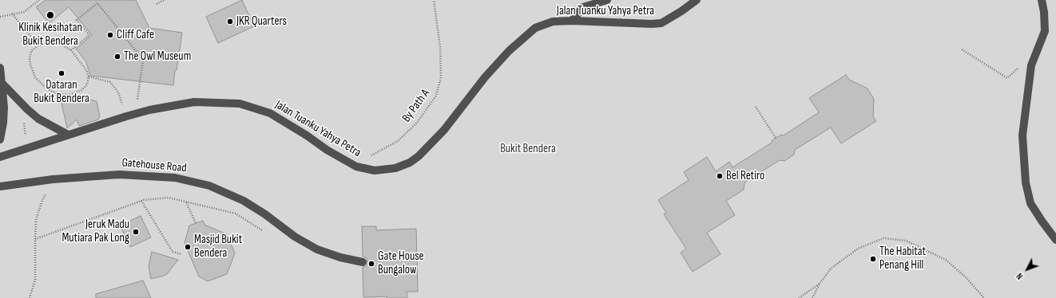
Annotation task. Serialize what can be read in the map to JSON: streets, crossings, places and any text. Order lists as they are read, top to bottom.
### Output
{
  "streets": {
    "street": ["Jalan Tuanku Yahya Petra", "Gatehouse Road"],
    "path": ["By Path A"]
  },
  "parks": ["Bukit Bendera"],
  "places": [
    "Klinik Kesihatan Bukit Bendera",
    "JKR Quarters",
    "Cliff Cafe",
    "The Owl Museum",
    "Dataran Bukit Bendera",
    "Bel Retiro",
    "Jeruk Madu Mutiara Pak Long",
    "Masjid Bukit Bendera",
    "The Habitat Penang Hill",
    "Gate House Bungalow"
  ],
  "north": "bottom left"
}
